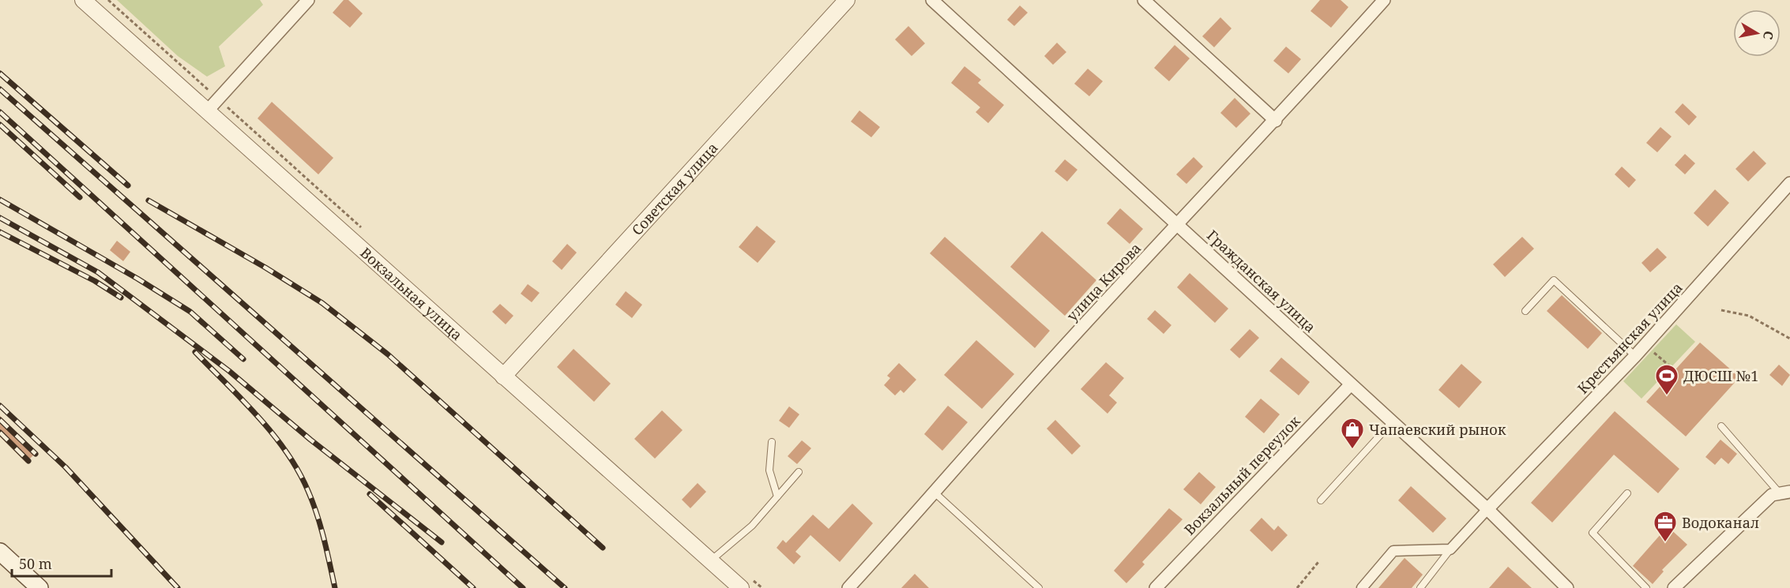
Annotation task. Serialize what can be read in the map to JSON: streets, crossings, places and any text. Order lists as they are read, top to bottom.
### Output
{
  "streets": {
    "street": [
      "Советская улица",
      "Гражданская улица",
      "улица Кирова",
      "Вокзальная улица",
      "Крестьянская улица",
      "Вокзальный переулок"
    ]
  },
  "crossings": [
    ["Советская улица", "Вокзальная улица"],
    ["Гражданская улица", "улица Кирова"],
    ["Гражданская улица", "Крестьянская улица"],
    ["Гражданская улица", "Вокзальный переулок"]
  ],
  "places": {
    "sports": ["ДЮСШ №1"],
    "shop": ["Чапаевский рынок"],
    "office": ["Водоканал"]
  },
  "scale_bar": "50 m",
  "north": "right"
}
